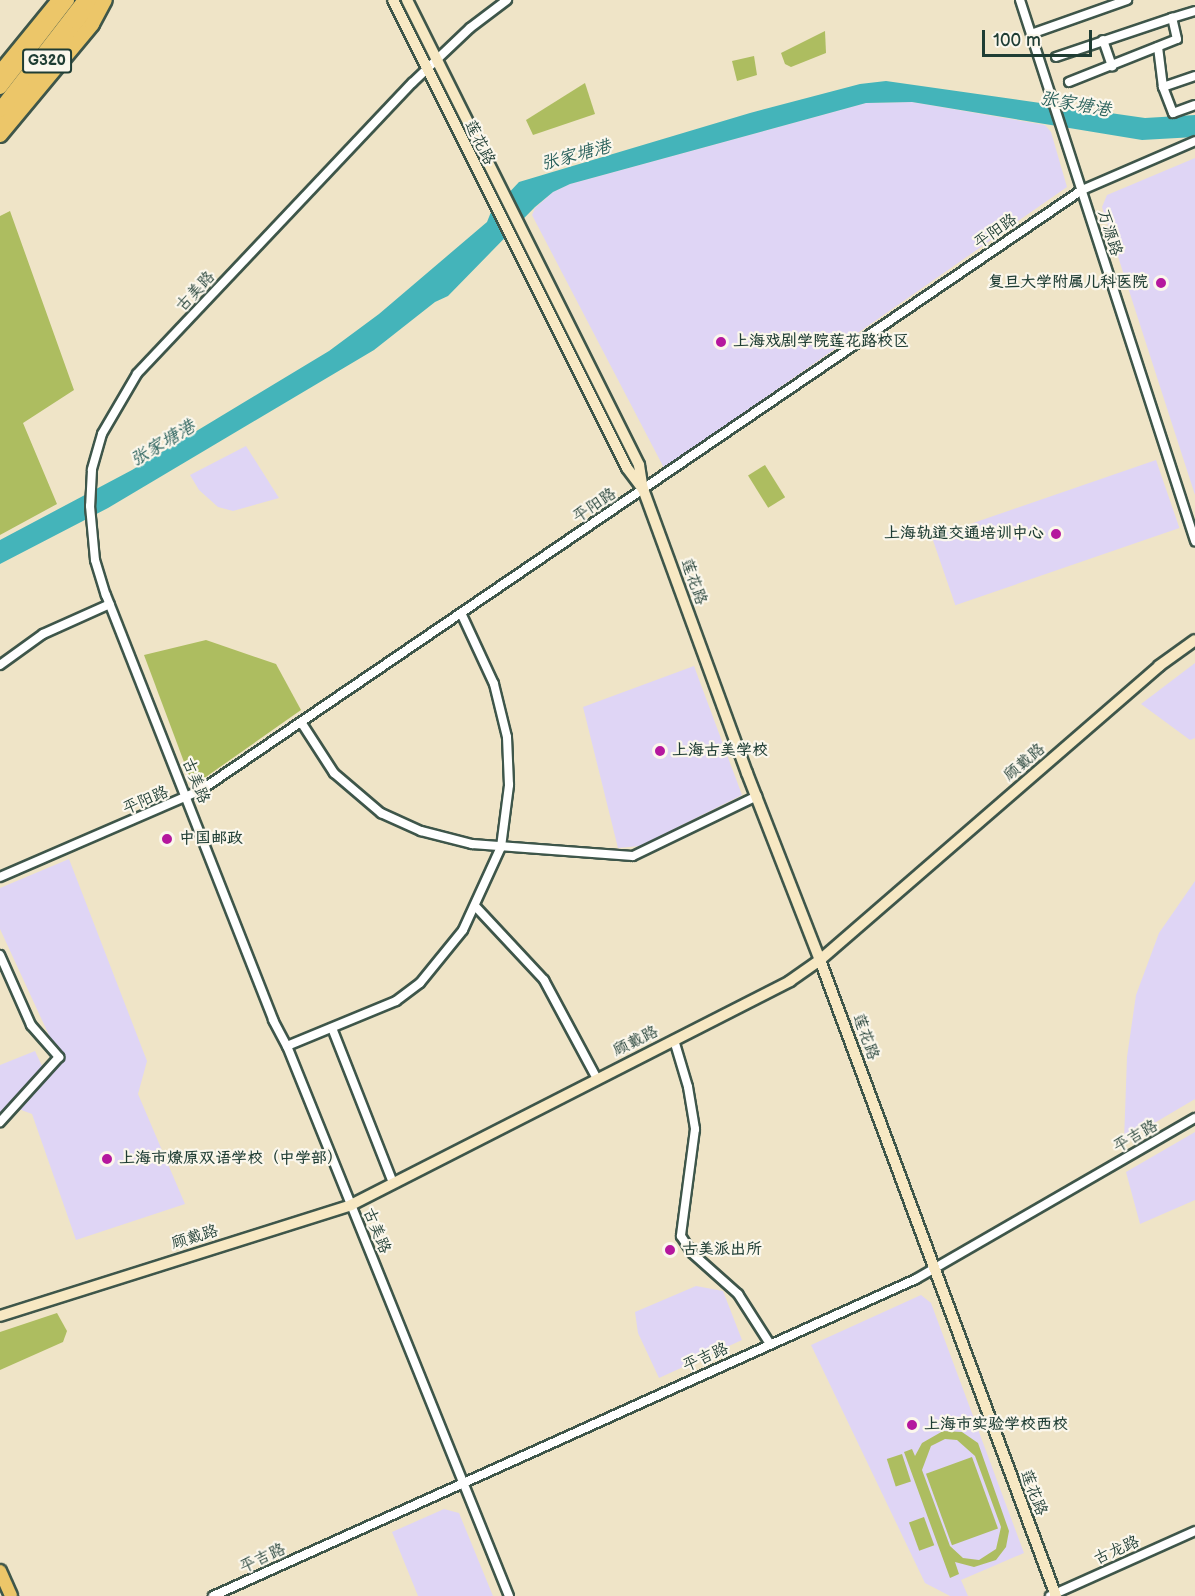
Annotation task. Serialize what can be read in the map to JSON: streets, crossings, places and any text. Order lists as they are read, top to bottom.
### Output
{
  "streets": {
    "main road": ["G320", "莲花路", "顾戴路"],
    "street": [
      "平阳路",
      "万源路",
      "古美路",
      "平吉路",
      "古龙路"
    ]
  },
  "crossings": [
    ["莲花路", "平阳路"],
    ["莲花路", "古美路"],
    ["莲花路", "顾戴路"],
    ["莲花路", "平吉路"],
    ["莲花路", "古龙路"],
    ["平阳路", "万源路"],
    ["平阳路", "古美路"],
    ["古美路", "顾戴路"],
    ["古美路", "平吉路"]
  ],
  "water": ["张家塘港"],
  "places": [
    "复旦大学附属儿科医院",
    "上海戏剧学院莲花路校区",
    "上海轨道交通培训中心",
    "上海古美学校",
    "中国邮政",
    "上海市燎原双语学校（中学部）",
    "古美派出所",
    "上海市实验学校西校"
  ],
  "scale_bar": "100 m"
}
